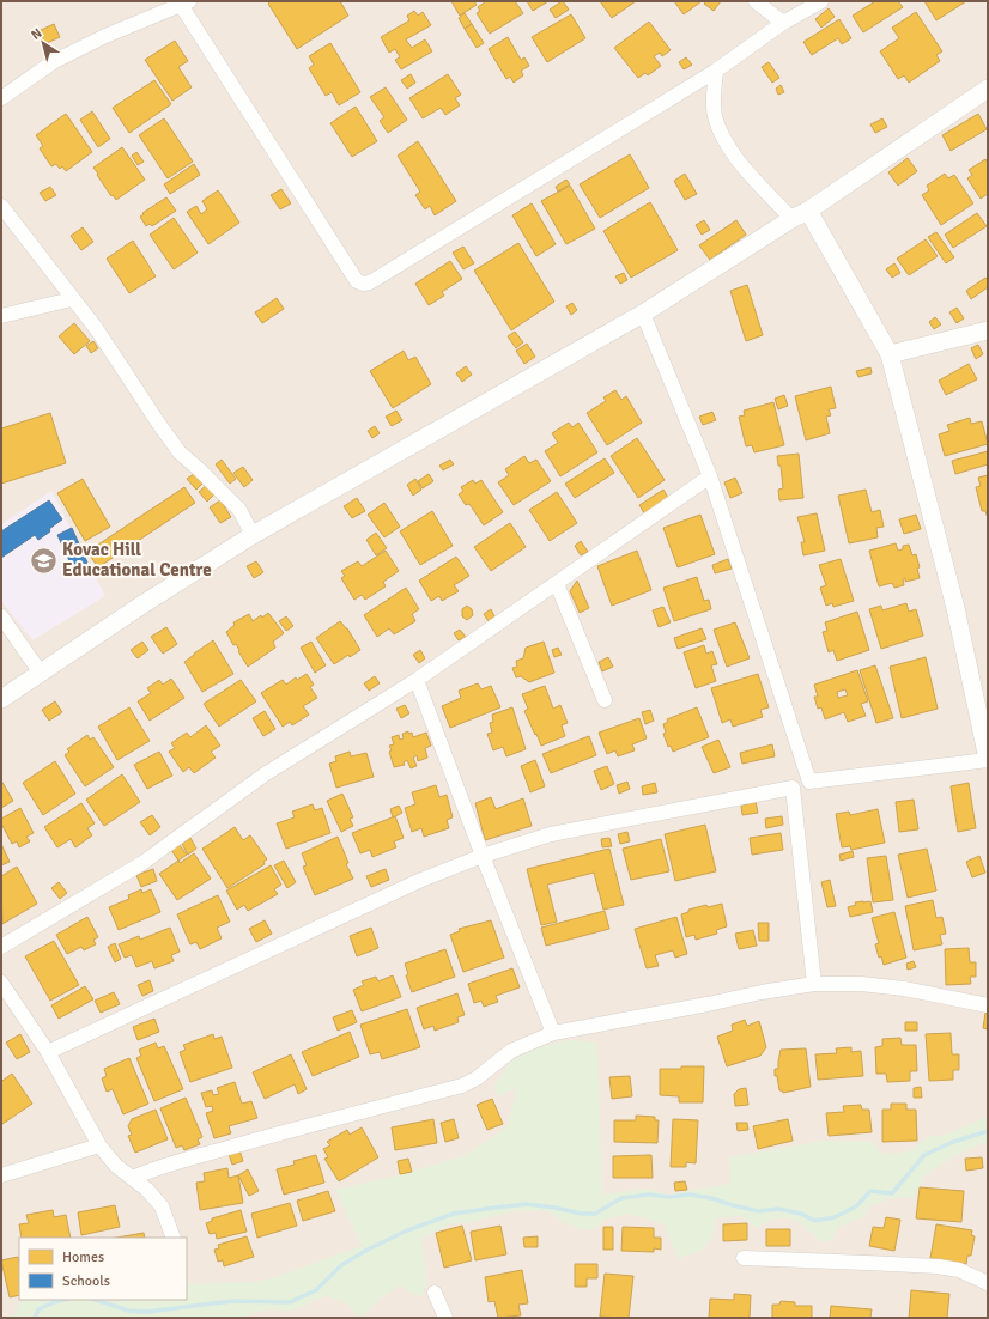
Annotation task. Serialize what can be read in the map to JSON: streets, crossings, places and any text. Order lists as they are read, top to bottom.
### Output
{
  "places": {
    "school or university": ["Kovac Hill Educational Centre"]
  },
  "legend": ["Homes", "Schools"],
  "north": "top left"
}
